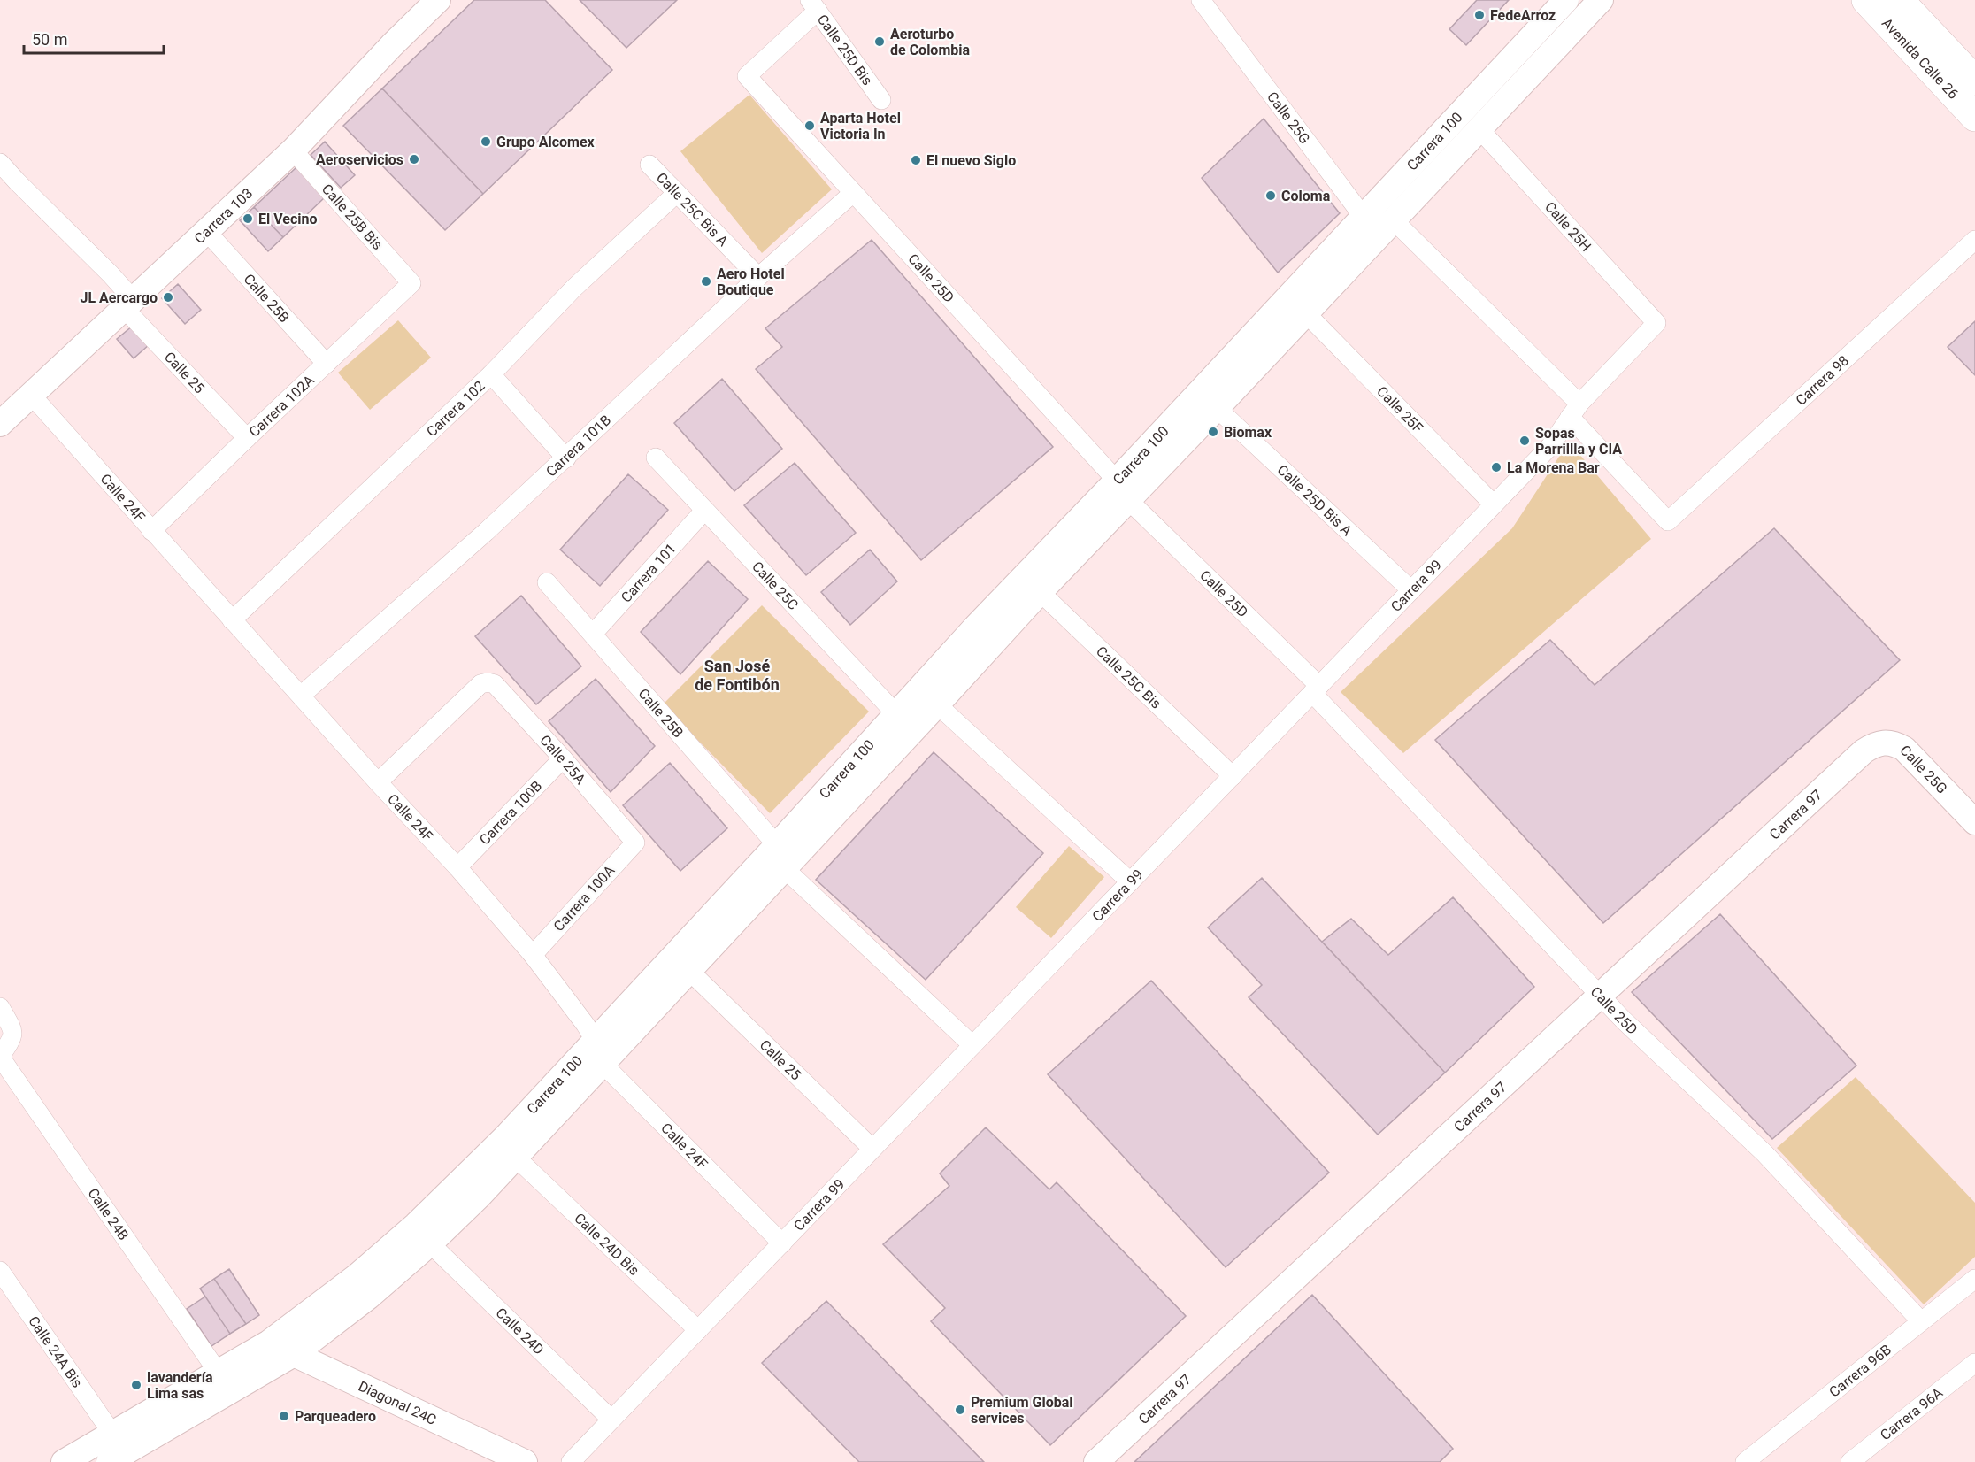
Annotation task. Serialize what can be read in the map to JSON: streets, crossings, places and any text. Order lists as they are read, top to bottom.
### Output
{
  "streets": {
    "main road": [
      "Avenida Calle 26",
      "Calle 25G",
      "Carrera 100",
      "Carrera 103",
      "Carrera 97",
      "Diagonal 24C"
    ],
    "street": [
      "Calle 25D Bis",
      "Calle 25C Bis A",
      "Calle 25B Bis",
      "Calle 25H",
      "Calle 25D",
      "Calle 25B",
      "Calle 25",
      "Carrera 98",
      "Carrera 102A",
      "Carrera 102",
      "Calle 25F",
      "Carrera 101B",
      "Calle 24F",
      "Calle 25D Bis A",
      "Carrera 101",
      "Calle 25C",
      "Carrera 99",
      "Calle 25C Bis",
      "Calle 25A",
      "Carrera 100B",
      "Carrera 100A",
      "Calle 24B",
      "Calle 24D Bis",
      "Calle 24D",
      "Calle 24A Bis",
      "Carrera 96B",
      "Carrera 96A"
    ]
  },
  "crossings": [
    ["Calle 25D Bis", "Calle 25D"],
    ["Calle 25G", "Carrera 100"],
    ["Calle 25G", "Carrera 98"],
    ["Calle 25G", "Carrera 99"],
    ["Calle 25G", "Carrera 97"],
    ["Carrera 100", "Calle 25H"],
    ["Carrera 100", "Calle 25D"],
    ["Carrera 100", "Calle 25B"],
    ["Carrera 100", "Calle 25"],
    ["Carrera 100", "Calle 25F"],
    ["Carrera 100", "Calle 24F"],
    ["Carrera 100", "Calle 25D Bis A"],
    ["Carrera 100", "Calle 25C"],
    ["Carrera 100", "Calle 25C Bis"],
    ["Carrera 100", "Calle 24B"],
    ["Carrera 100", "Calle 24D Bis"],
    ["Carrera 100", "Calle 24D"],
    ["Carrera 100", "Calle 24A Bis"],
    ["Carrera 100", "Diagonal 24C"],
    ["Calle 25C Bis A", "Carrera 102"],
    ["Calle 25C Bis A", "Carrera 101B"],
    ["Carrera 103", "Calle 25B Bis"],
    ["Carrera 103", "Calle 25B"],
    ["Carrera 103", "Calle 25"],
    ["Carrera 103", "Calle 24F"],
    ["Calle 25B Bis", "Carrera 102A"],
    ["Calle 25H", "Carrera 99"],
    ["Calle 25D", "Carrera 101B"],
    ["Calle 25D", "Carrera 99"],
    ["Calle 25D", "Carrera 97"],
    ["Calle 25D", "Carrera 96B"],
    ["Calle 25B", "Carrera 102A"],
    ["Calle 25B", "Carrera 101"],
    ["Calle 25", "Carrera 102A"],
    ["Calle 25", "Carrera 99"],
    ["Carrera 102A", "Calle 24F"],
    ["Carrera 102", "Calle 24F"],
    ["Calle 25F", "Carrera 99"],
    ["Carrera 101B", "Calle 24F"],
    ["Calle 24F", "Carrera 99"],
    ["Calle 24F", "Calle 25A"],
    ["Calle 24F", "Carrera 100B"],
    ["Calle 24F", "Carrera 100A"],
    ["Calle 25D Bis A", "Carrera 99"],
    ["Carrera 101", "Calle 25C"],
    ["Carrera 99", "Calle 25C Bis"],
    ["Carrera 99", "Calle 24D Bis"],
    ["Carrera 99", "Calle 24D"],
    ["Calle 25A", "Carrera 100B"],
    ["Calle 25A", "Carrera 100A"]
  ],
  "districts": ["San José de Fontibón"],
  "places": [
    "FedeArroz",
    "Aeroturbo de Colombia",
    "Aparta Hotel Victoria In",
    "Grupo Alcomex",
    "Aeroservicios",
    "El nuevo Siglo",
    "Coloma",
    "El Vecino",
    "Aero Hotel Boutique",
    "JL Aercargo",
    "Biomax",
    "Sopas Parrillla y CIA",
    "La Morena Bar",
    "lavandería Lima sas",
    "Premium Global services",
    "Parqueadero"
  ],
  "scale_bar": "50 m"
}
